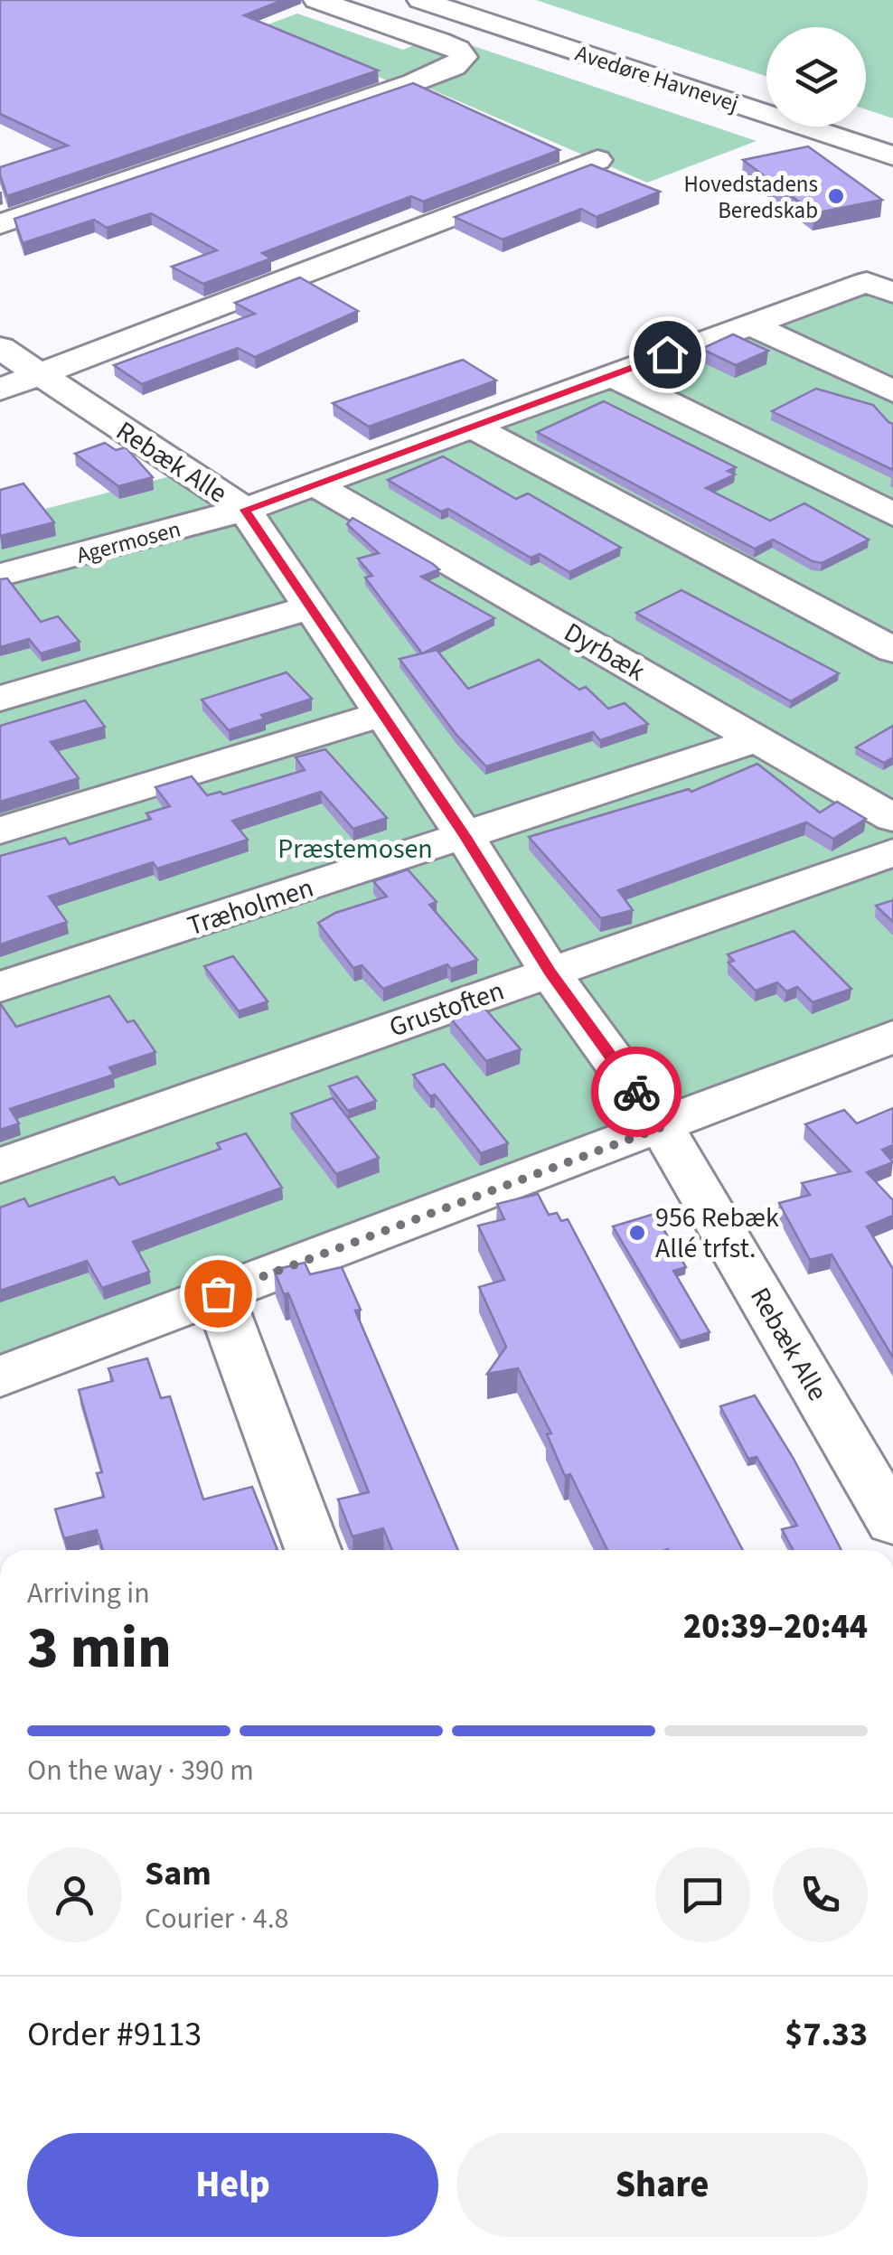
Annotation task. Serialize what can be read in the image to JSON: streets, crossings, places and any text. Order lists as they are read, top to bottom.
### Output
{
  "streets": {
    "street": [
      "Avedøre Havnevej",
      "Rebæk Alle",
      "Agermosen",
      "Dyrbæk",
      "Træholmen",
      "Grustoften"
    ]
  },
  "crossings": [
    ["Rebæk Alle", "Agermosen"],
    ["Rebæk Alle", "Træholmen"],
    ["Rebæk Alle", "Grustoften"],
    ["Agermosen", "Dyrbæk"],
    ["Dyrbæk", "Træholmen"]
  ],
  "parks": ["Præstemosen"],
  "places": ["Hovedstadens Beredskab", "956 Rebæk Allé trfst."],
  "page": {
    "heading": ["3 min", "Arriving in", "20:39–20:44"],
    "panel": [
      "Sam",
      "Courier · 4.8",
      "Order #9113",
      "$7.33"
    ],
    "bar": "On the way · 390 m",
    "buttons": ["Help", "Share"]
  }
}
